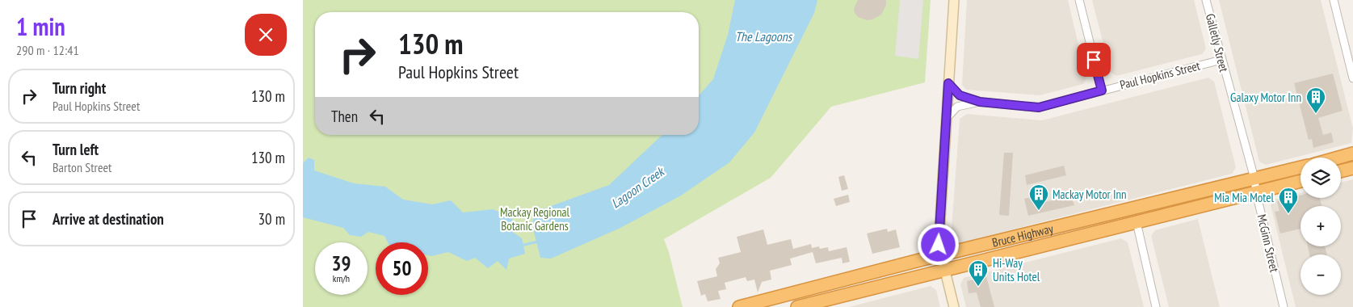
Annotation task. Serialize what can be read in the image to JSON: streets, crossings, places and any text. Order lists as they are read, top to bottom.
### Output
{
  "streets": {
    "highway": ["Bruce Highway"],
    "street": ["Galletly Street", "Paul Hopkins Street", "McGinn Street"]
  },
  "crossings": [
    ["Galletly Street", "Paul Hopkins Street"],
    ["Galletly Street", "Bruce Highway"],
    ["Galletly Street", "McGinn Street"],
    ["Bruce Highway", "McGinn Street"]
  ],
  "water": ["The Lagoons", "Lagoon Creek"],
  "parks": ["Mackay Regional Botanic Gardens"],
  "places": {
    "building": [
      "Galaxy Motor Inn",
      "Mackay Motor Inn",
      "Mia Mia Motel",
      "Hi-Way Units Hotel"
    ]
  },
  "page": {
    "heading": ["1 min", "290 m · 12:41"],
    "turn": ["130 m", "Paul Hopkins Street"],
    "list": [
      {
        "name": "Turn right",
        "note": "Paul Hopkins Street",
        "value": "130 m"
      },
      {
        "name": "Turn left",
        "note": "Barton Street",
        "value": "130 m"
      },
      {
        "name": "Arrive at destination",
        "value": "30 m"
      }
    ],
    "then": "Then",
    "map_buttons": ["+", "−"],
    "speed": "39 km/h",
    "limit": "50"
  }
}
